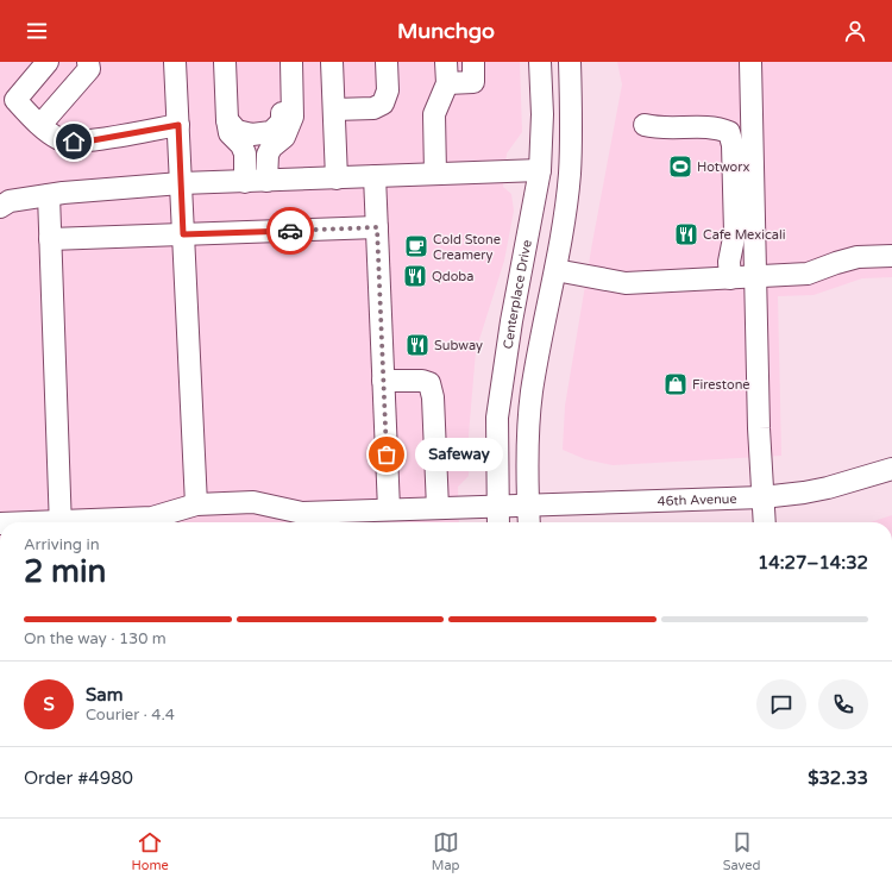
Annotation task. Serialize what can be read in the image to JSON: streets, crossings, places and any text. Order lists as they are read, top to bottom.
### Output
{
  "streets": {
    "street": ["Centerplace Drive", "46th Avenue"]
  },
  "crossings": [
    ["Centerplace Drive", "46th Avenue"]
  ],
  "places": {
    "sports": ["Hotworx"],
    "restaurant": ["Cafe Mexicali", "Qdoba", "Subway"],
    "cafe": ["Cold Stone Creamery"],
    "shop": ["Firestone"],
    "other": ["Safeway"]
  },
  "page": {
    "header": "Munchgo",
    "bubble": "Safeway",
    "heading": ["2 min", "Arriving in", "14:27–14:32"],
    "panel": [
      "Sam",
      "Courier · 4.4",
      "Order #4980",
      "$32.33"
    ],
    "bar": "On the way · 130 m",
    "round": "S",
    "tabs": ["Home", "Map", "Saved"]
  }
}
